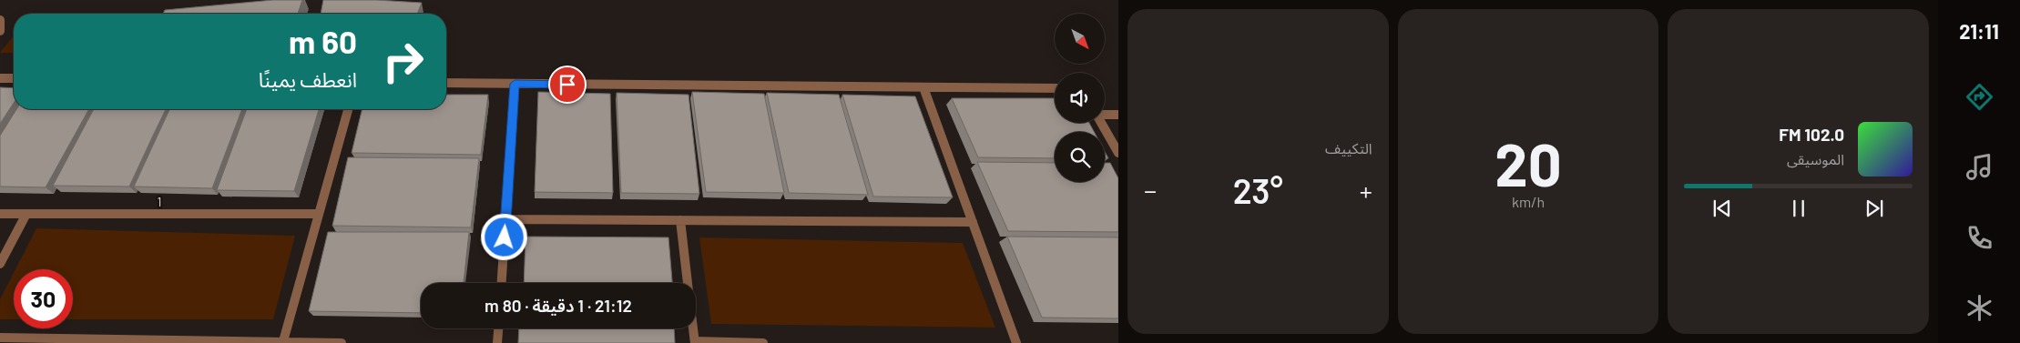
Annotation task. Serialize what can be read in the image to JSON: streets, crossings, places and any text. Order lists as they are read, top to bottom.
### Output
{
  "streets": {
    "street": ["1"]
  },
  "north": "bottom right",
  "page": {
    "tabs": "21:11",
    "tile": [
      ["20", "km/h"],
      "التكييف"
    ],
    "turn": ["60 m", "انعطف يمينًا"],
    "song": ["102.0 FM", "الموسيقى"],
    "heat": ["−", "23°", "+"],
    "limit": "30",
    "trip": "21:12 · 1 دقيقة · 80 m"
  }
}
